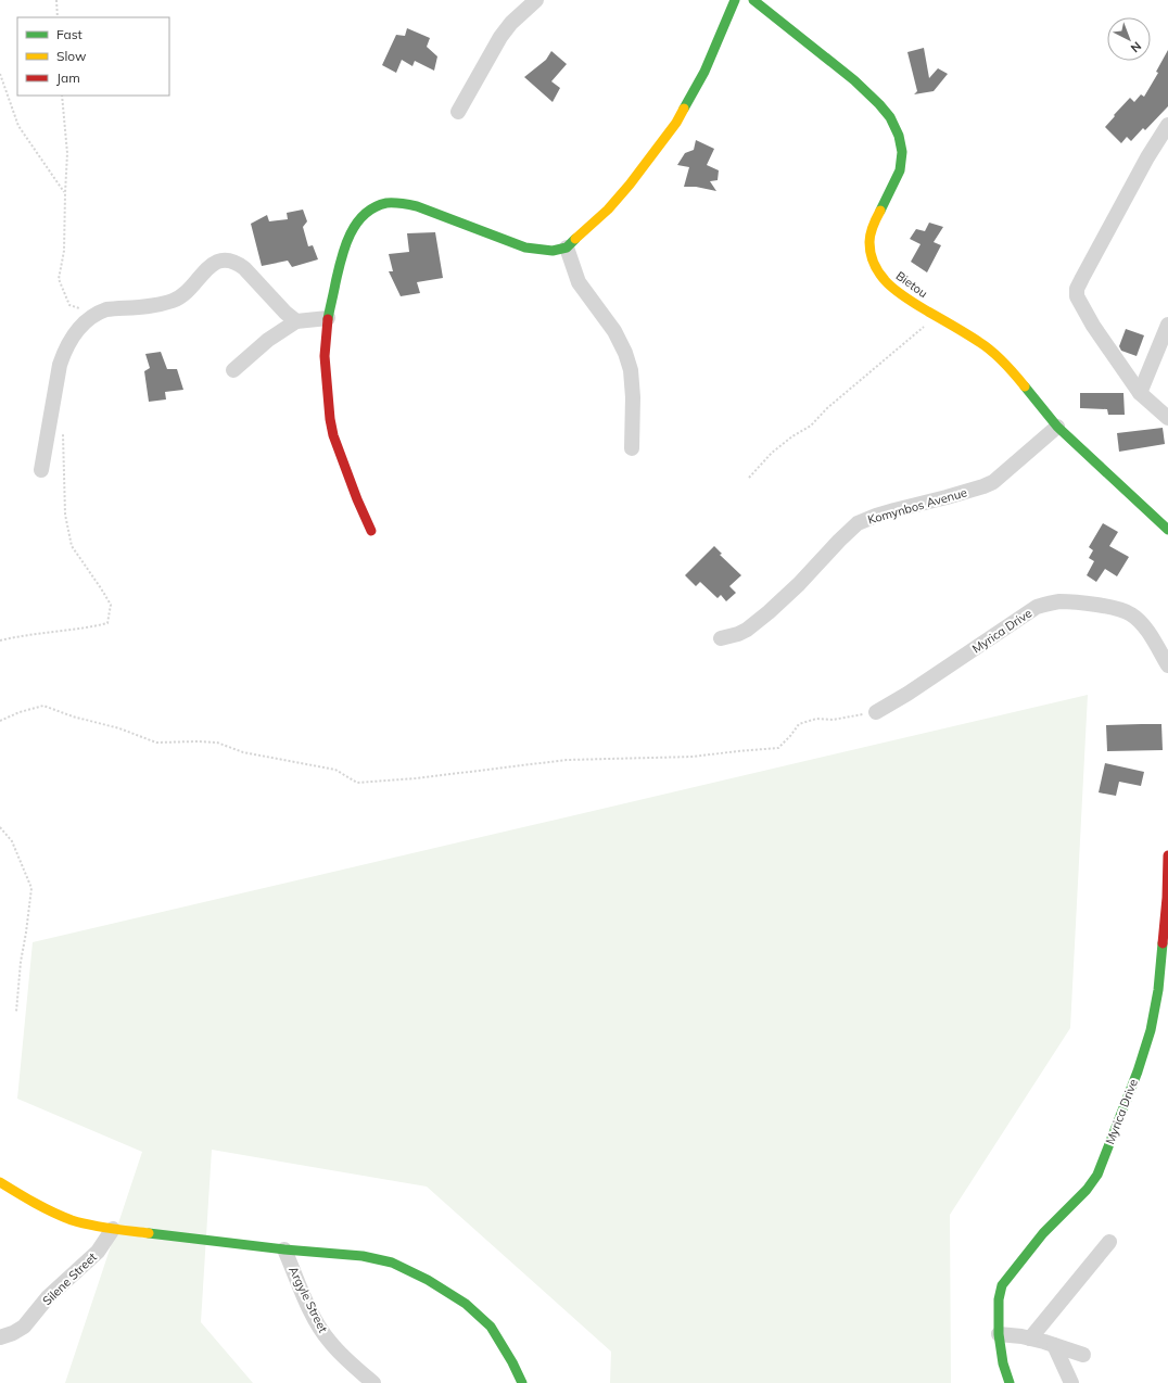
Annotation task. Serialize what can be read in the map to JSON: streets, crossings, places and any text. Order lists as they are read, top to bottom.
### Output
{
  "streets": {
    "street": [
      "Bietou",
      "Komynbos Avenue",
      "Myrica Drive",
      "Silene Street",
      "Argyle Street"
    ]
  },
  "crossings": [
    ["Bietou", "Komynbos Avenue"]
  ],
  "legend": ["Fast", "Slow", "Jam"],
  "north": "bottom right"
}
